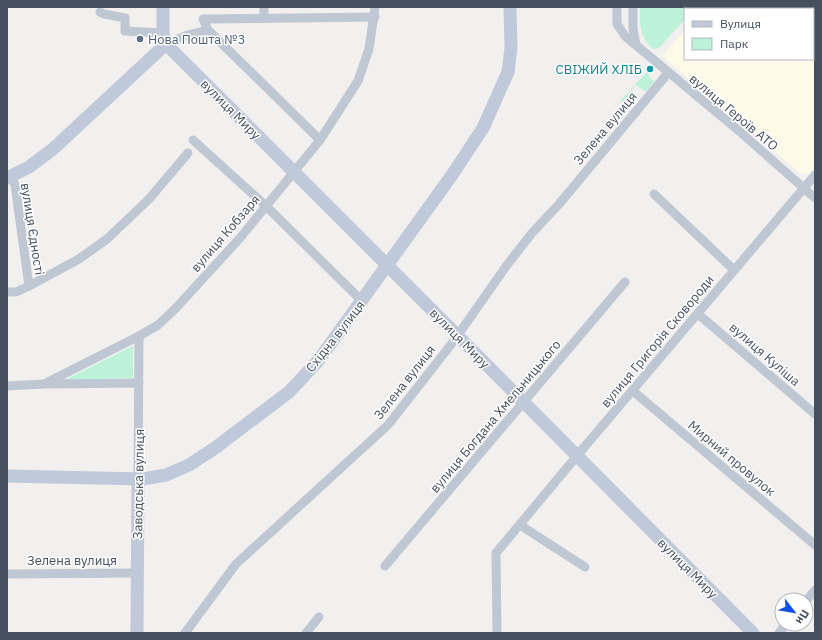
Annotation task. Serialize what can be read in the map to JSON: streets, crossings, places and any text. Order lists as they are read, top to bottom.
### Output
{
  "streets": {
    "street": [
      "вулиця Миру",
      "вулиця Героїв АТО",
      "Зелена вулиця",
      "вулиця Єдності",
      "вулиця Кобзаря",
      "Східна вулиця",
      "вулиця Григорія Сковороди",
      "вулиця Куліша",
      "вулиця Богдана Хмельницького",
      "Мирний провулок",
      "Заводська вулиця"
    ]
  },
  "crossings": [
    ["вулиця Миру", "Зелена вулиця"],
    ["вулиця Миру", "вулиця Кобзаря"],
    ["вулиця Миру", "Східна вулиця"],
    ["вулиця Миру", "вулиця Григорія Сковороди"],
    ["вулиця Миру", "вулиця Богдана Хмельницького"],
    ["вулиця Героїв АТО", "Зелена вулиця"],
    ["вулиця Героїв АТО", "вулиця Григорія Сковороди"],
    ["Зелена вулиця", "Заводська вулиця"],
    ["вулиця Кобзаря", "Заводська вулиця"],
    ["Східна вулиця", "Заводська вулиця"],
    ["вулиця Григорія Сковороди", "вулиця Куліша"],
    ["вулиця Григорія Сковороди", "Мирний провулок"]
  ],
  "places": ["Нова Пошта №3", "СВІЖИЙ ХЛІБ"],
  "legend": ["Вулиця", "Парк"],
  "north": "bottom right"
}
